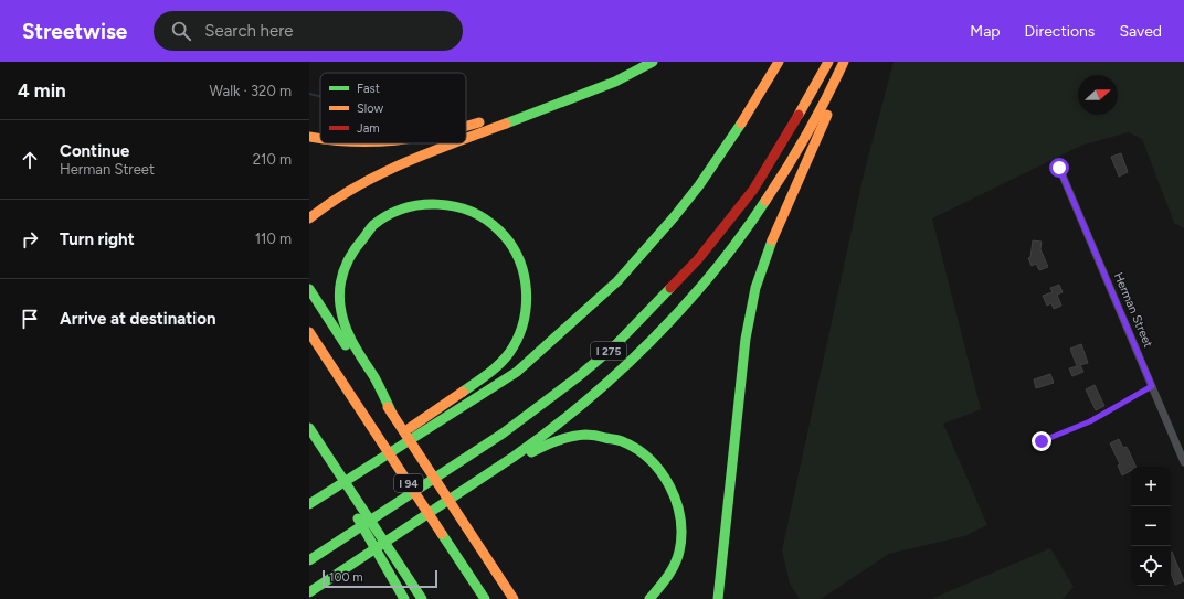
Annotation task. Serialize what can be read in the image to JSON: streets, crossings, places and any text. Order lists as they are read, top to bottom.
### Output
{
  "streets": {
    "highway": ["I 275", "I 94"],
    "street": ["Herman Street"]
  },
  "legend": ["Fast", "Slow", "Jam"],
  "scale_bar": "100 m",
  "north": "right",
  "page": {
    "header": "Streetwise",
    "search": "Search here",
    "nav": ["Map", "Directions", "Saved"],
    "heading": ["4 min", "Walk · 320 m"],
    "list": [
      ["Continue", "Herman Street", "210 m"],
      ["Turn right", "110 m"],
      "Arrive at destination"
    ],
    "map_buttons": ["+", "−"],
    "scale": "100 m"
  }
}
